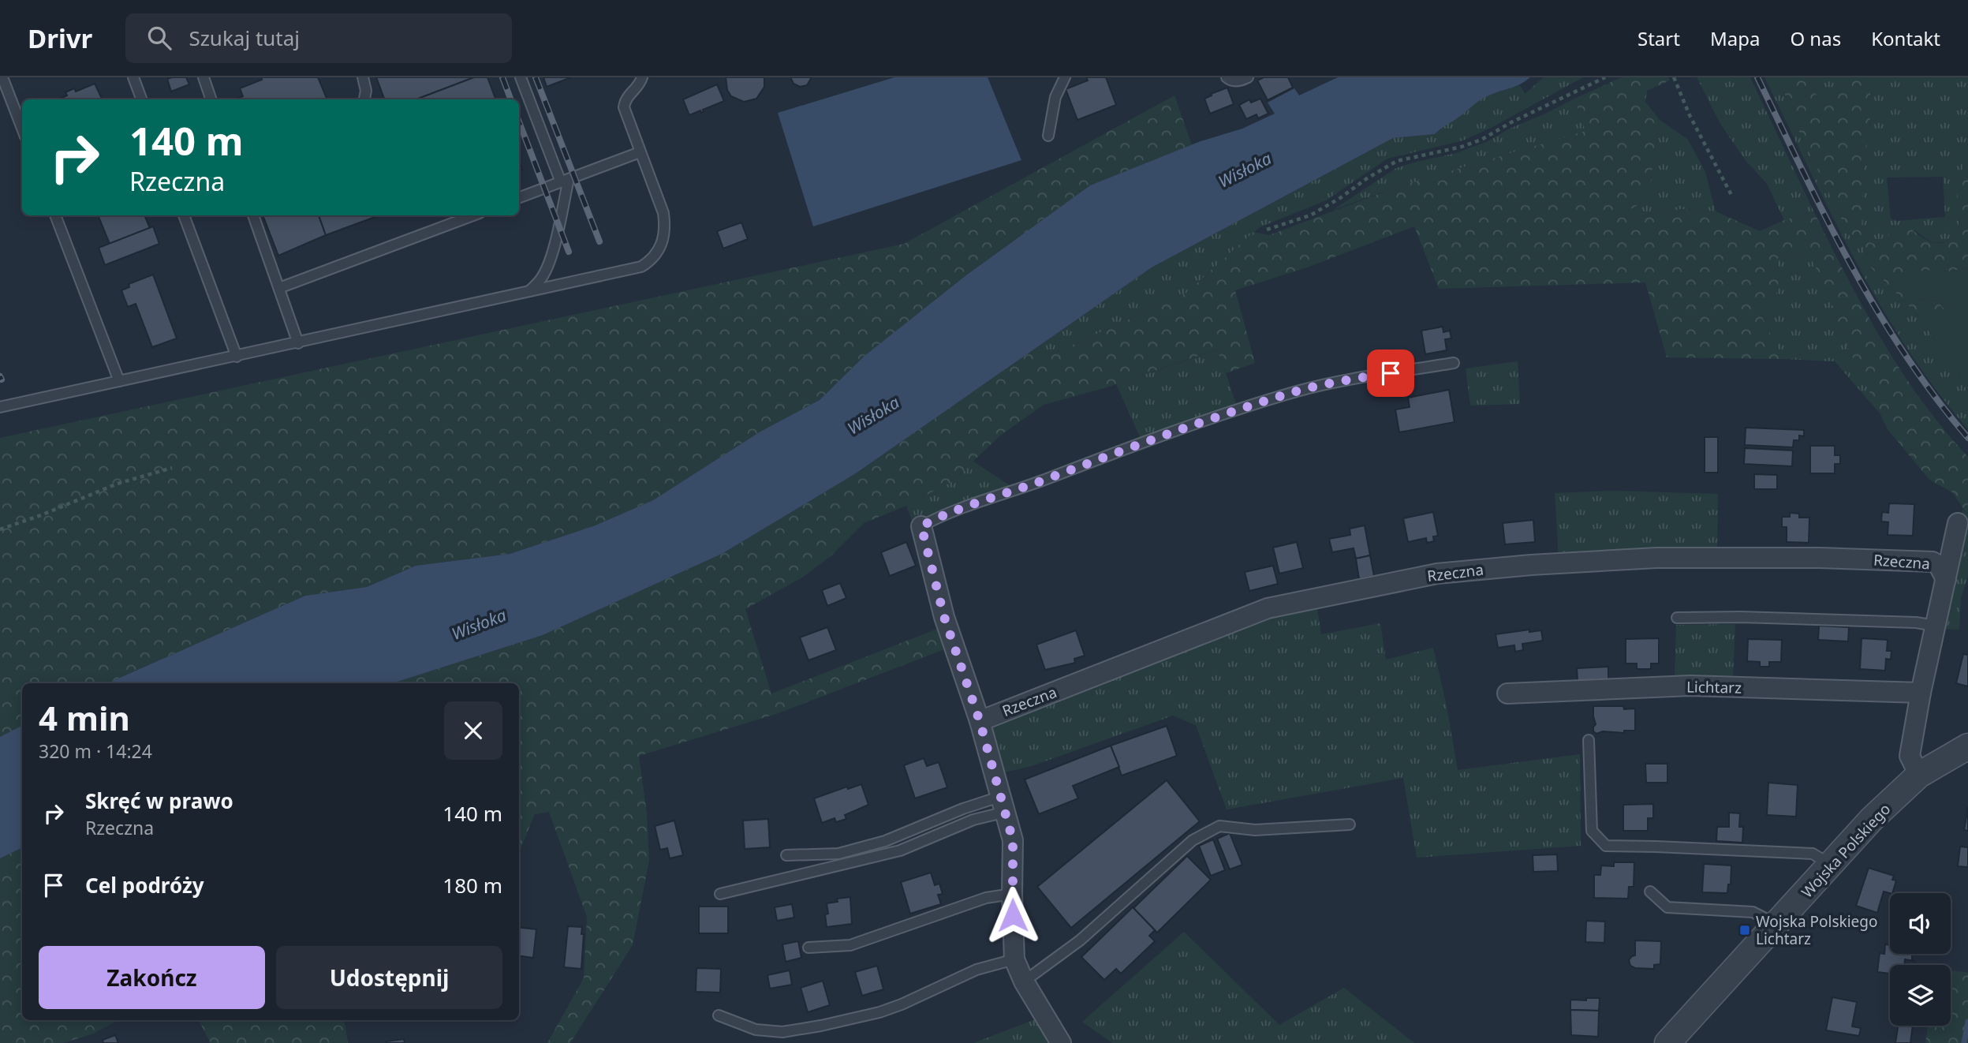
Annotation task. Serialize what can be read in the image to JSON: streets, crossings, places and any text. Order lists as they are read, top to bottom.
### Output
{
  "streets": {
    "street": ["Rzeczna", "Lichtarz", "Wojska Polskiego"]
  },
  "water": ["Wisłoka"],
  "places": {
    "transit": ["Wojska Polskiego Lichtarz"]
  },
  "page": {
    "header": "Drivr",
    "search": "Szukaj tutaj",
    "nav": [
      "Start",
      "Mapa",
      "O nas",
      "Kontakt"
    ],
    "turn": ["140 m", "Rzeczna"],
    "heading": ["4 min", "320 m · 14:24"],
    "list": [
      {
        "name": "Skręć w prawo",
        "note": "Rzeczna",
        "value": "140 m"
      },
      {
        "name": "Cel podróży",
        "value": "180 m"
      }
    ],
    "buttons": ["Zakończ", "Udostępnij"]
  }
}
